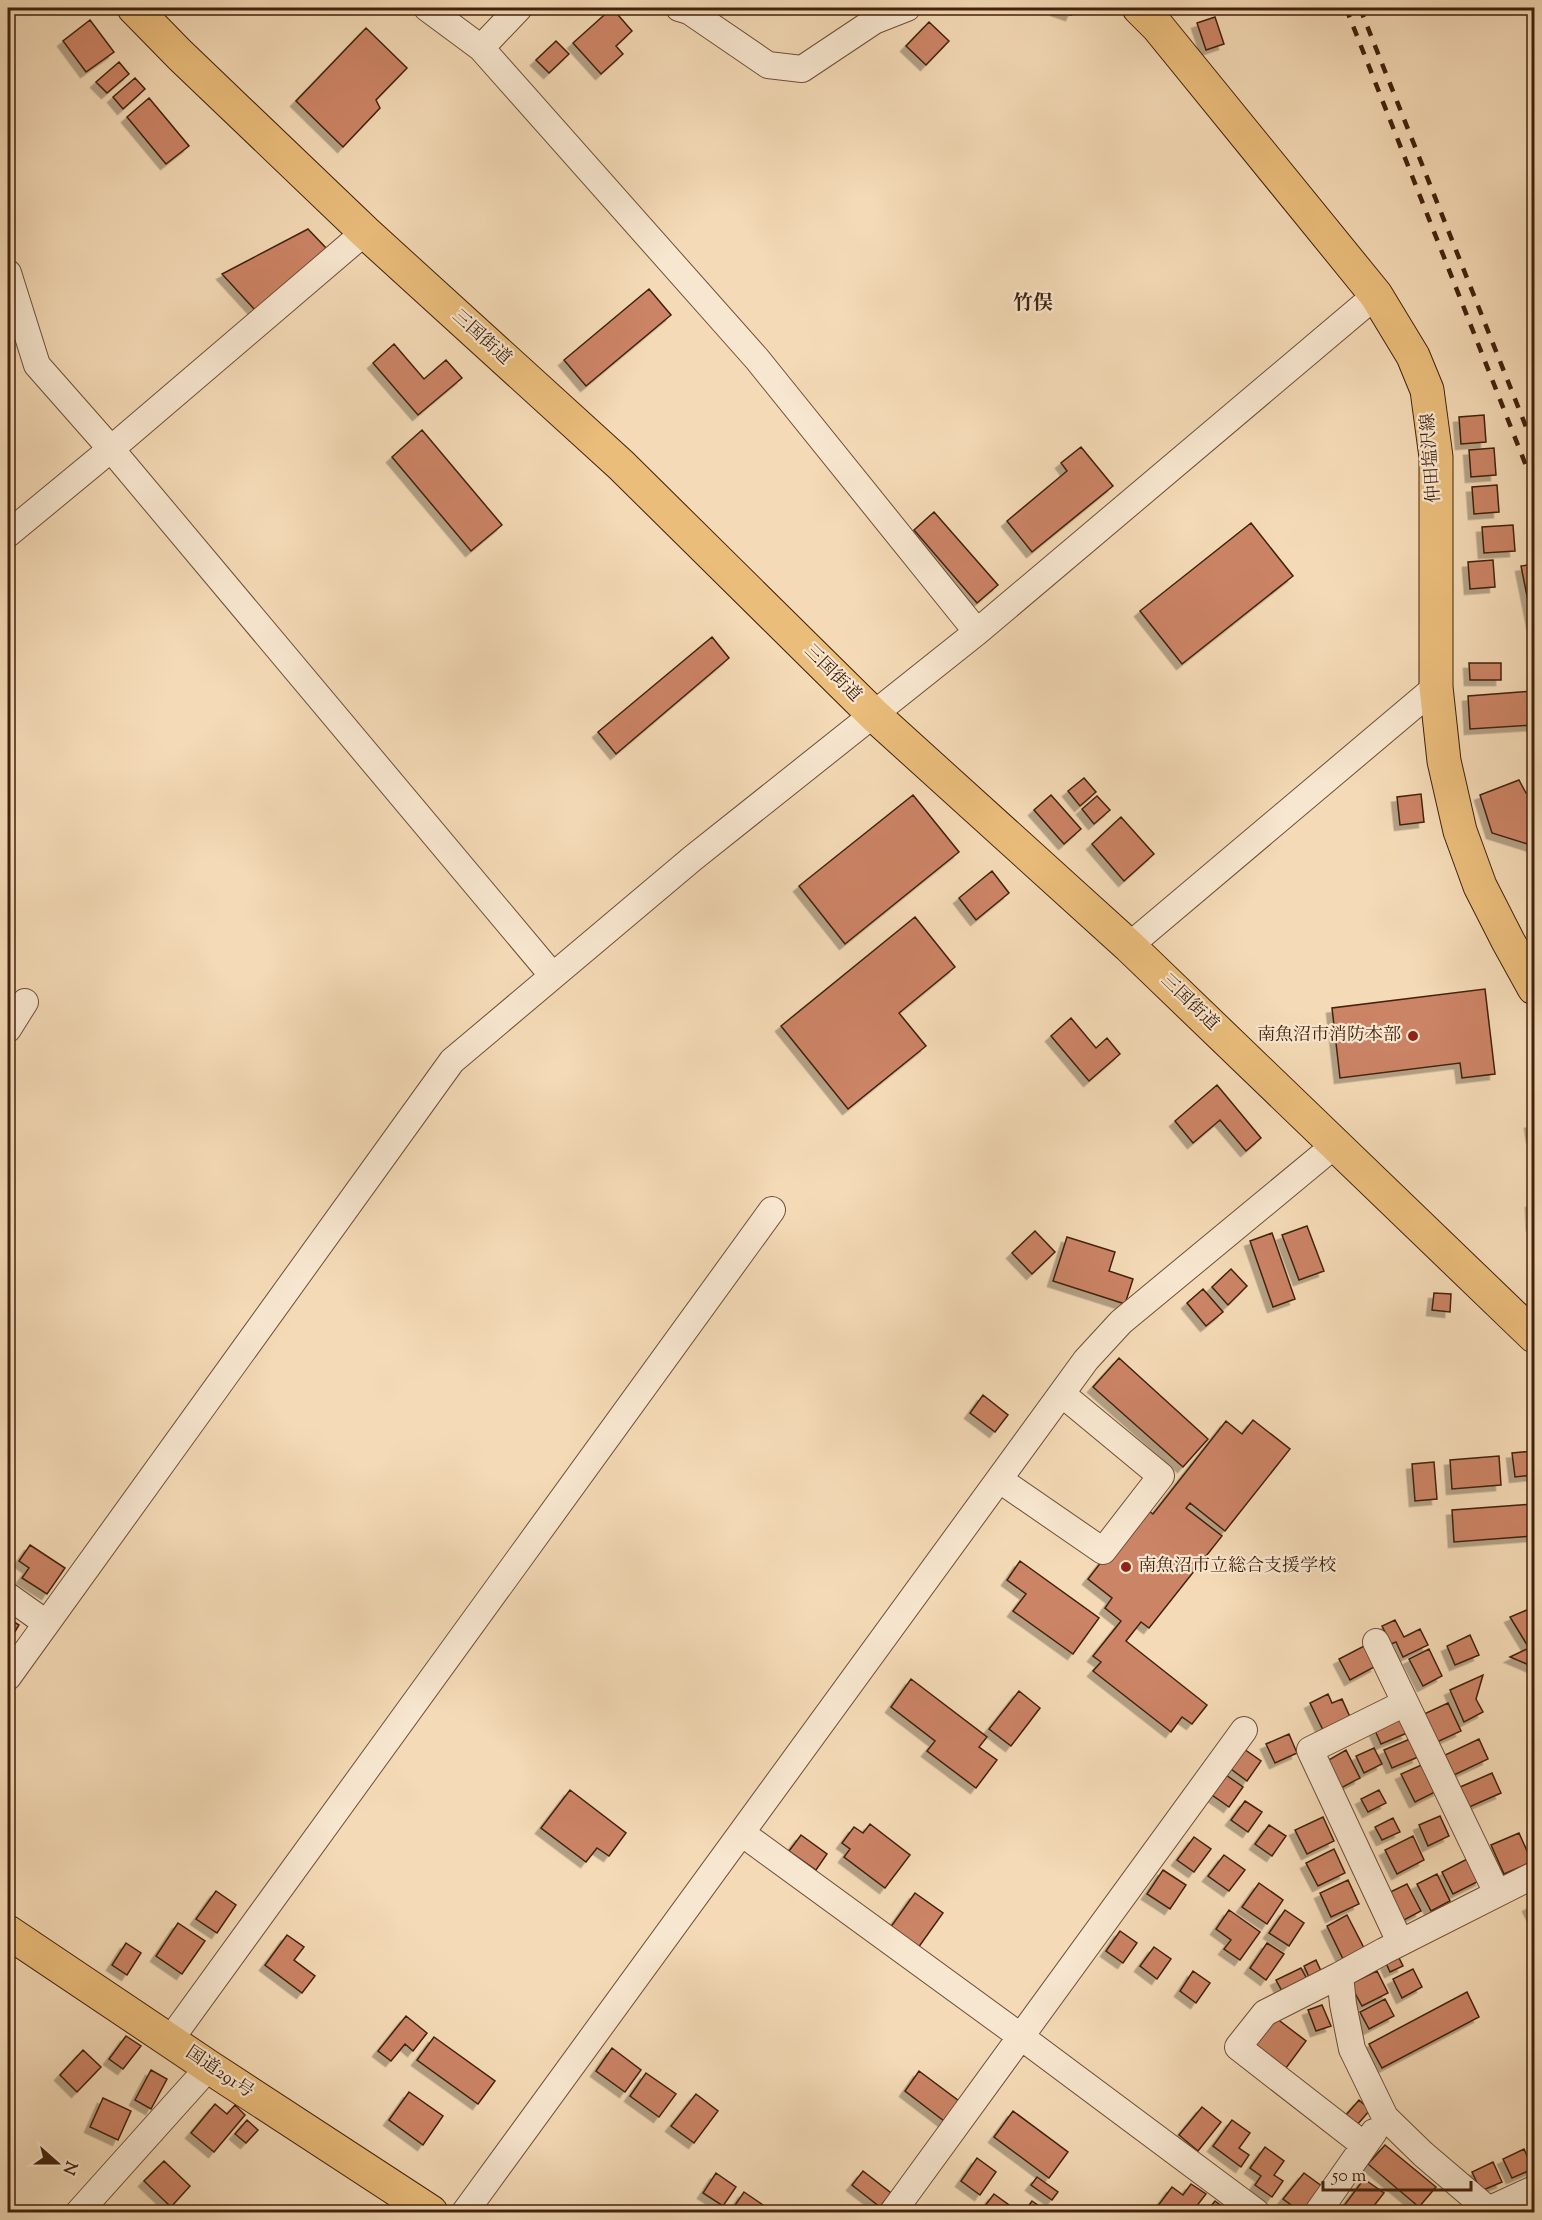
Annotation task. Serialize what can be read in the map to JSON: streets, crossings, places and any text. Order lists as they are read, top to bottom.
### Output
{
  "streets": {
    "main road": ["三国街道", "仲田塩沢線", "国道291号"]
  },
  "districts": ["竹俣"],
  "places": ["南魚沼市消防本部", "南魚沼市立総合支援学校"],
  "scale_bar": "50 m",
  "north": "right"
}
